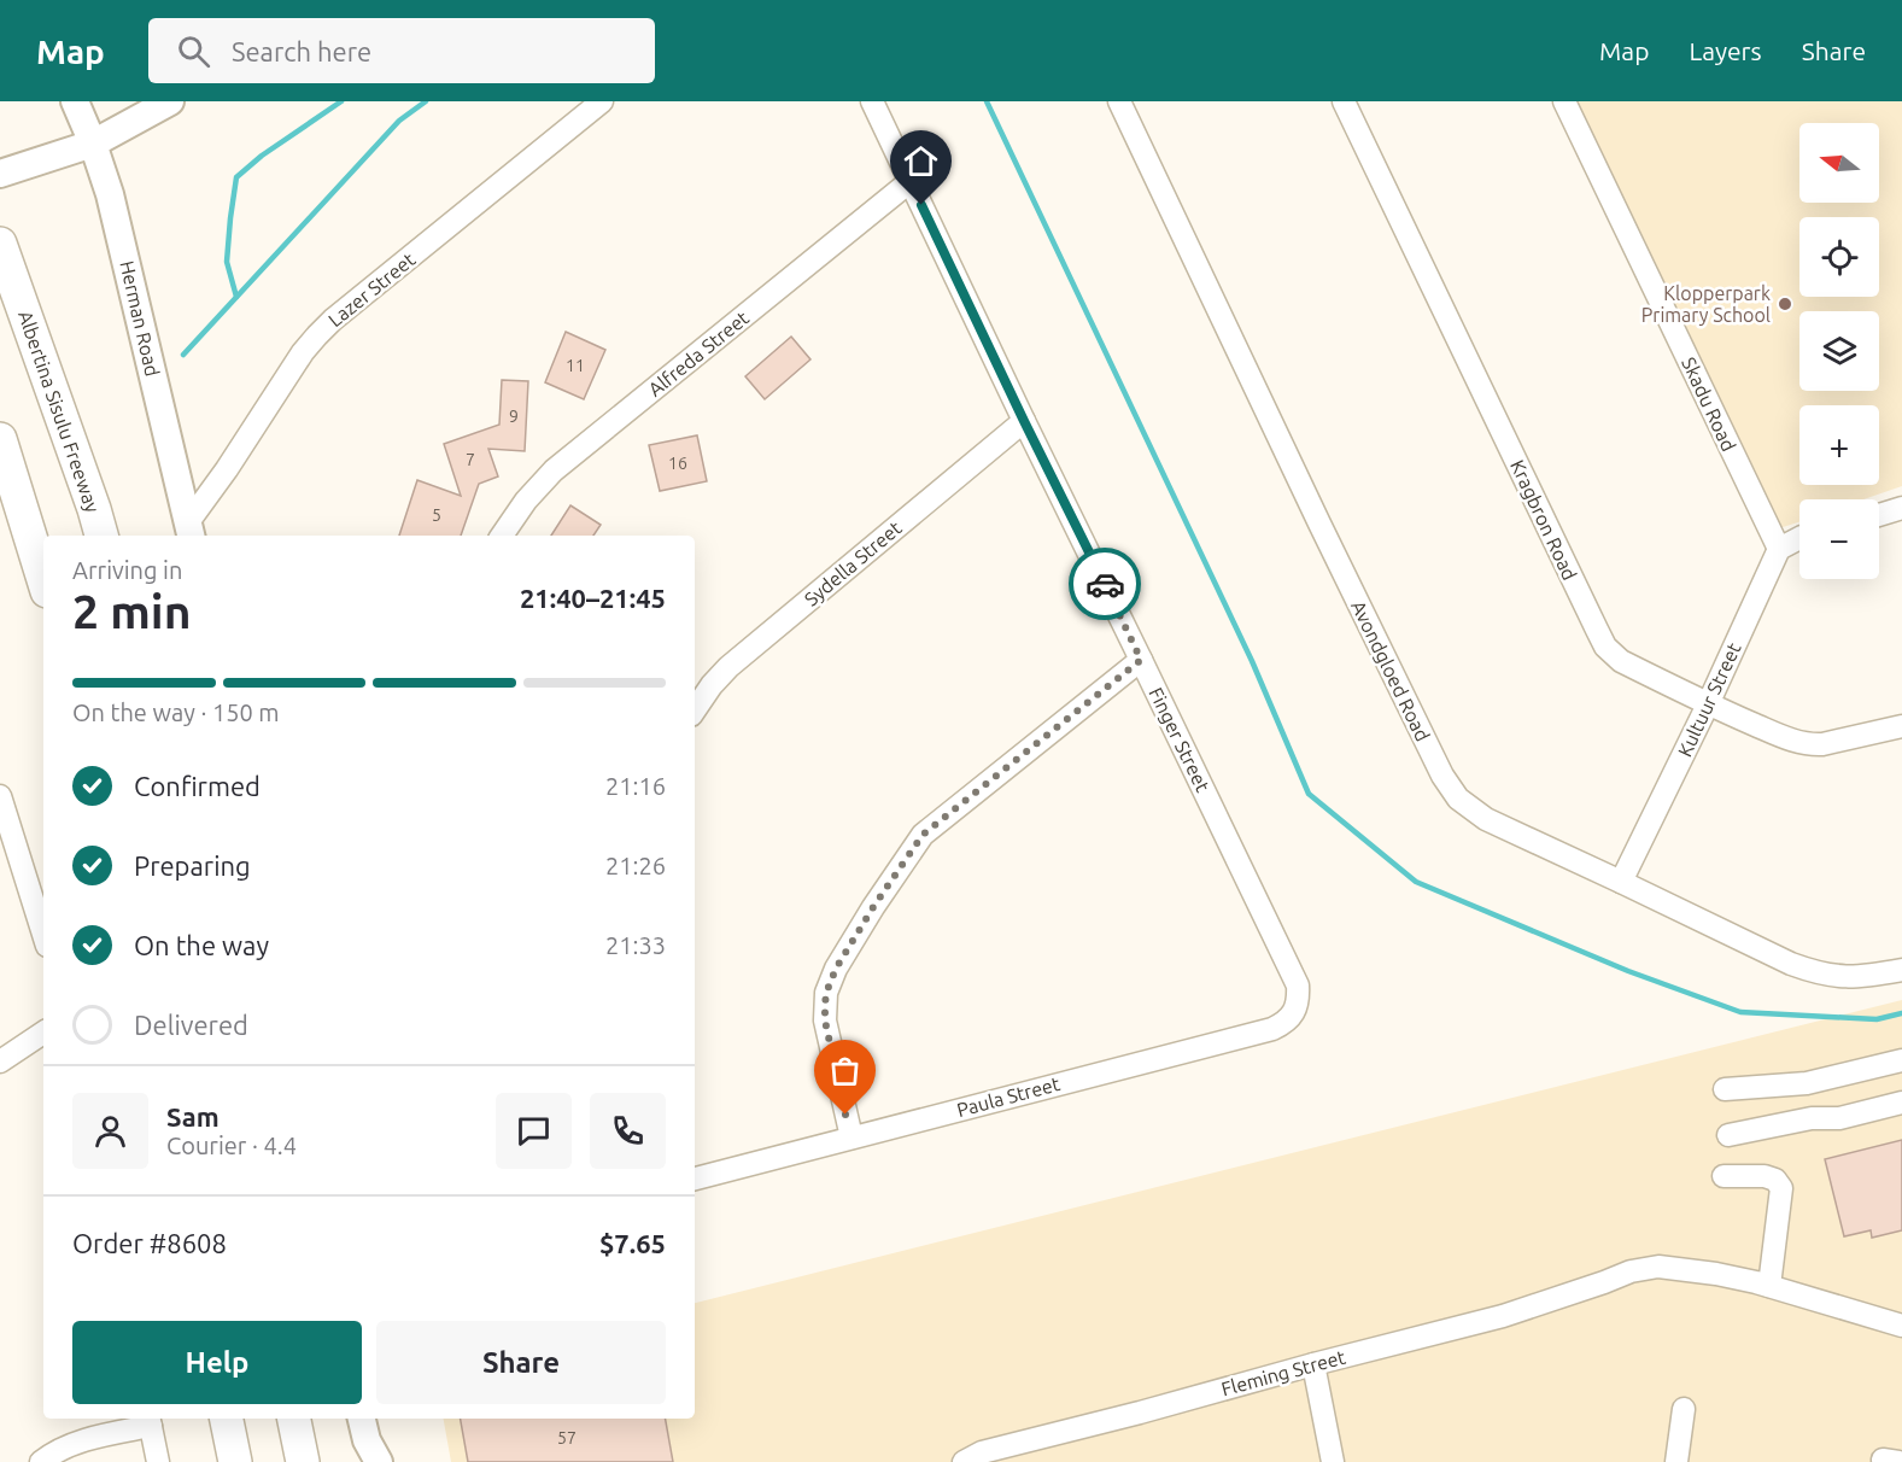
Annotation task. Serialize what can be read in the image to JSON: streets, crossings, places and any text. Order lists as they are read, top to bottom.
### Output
{
  "streets": {
    "highway": ["Albertina Sisulu Freeway"],
    "main road": ["Herman Road"],
    "street": [
      "Lazer Street",
      "Alfreda Street",
      "Skadu Road",
      "Kragbron Road",
      "Sydella Street",
      "Avondgloed Road",
      "Kultuur Street",
      "Finger Street",
      "Paula Street",
      "Fleming Street"
    ]
  },
  "crossings": [
    ["Lazer Street", "Herman Road"],
    ["Alfreda Street", "Finger Street"],
    ["Skadu Road", "Kultuur Street"],
    ["Kragbron Road", "Kultuur Street"],
    ["Sydella Street", "Finger Street"],
    ["Avondgloed Road", "Kultuur Street"],
    ["Finger Street", "Paula Street"]
  ],
  "places": ["Klopperpark Primary School"],
  "house_numbers": [
    "11",
    "9",
    "7",
    "16",
    "5",
    "57"
  ],
  "north": "left",
  "page": {
    "header": "Map",
    "search": "Search here",
    "nav": ["Map", "Layers", "Share"],
    "map_buttons": ["+", "−"],
    "heading": ["2 min", "Arriving in", "21:40–21:45"],
    "panel": [
      "Sam",
      "Courier · 4.4",
      "Order #8608",
      "$7.65"
    ],
    "bar": "On the way · 150 m",
    "list": [
      ["Confirmed", "21:16"],
      ["Preparing", "21:26"],
      ["On the way", "21:33"],
      "Delivered"
    ],
    "buttons": ["Help", "Share"]
  }
}
